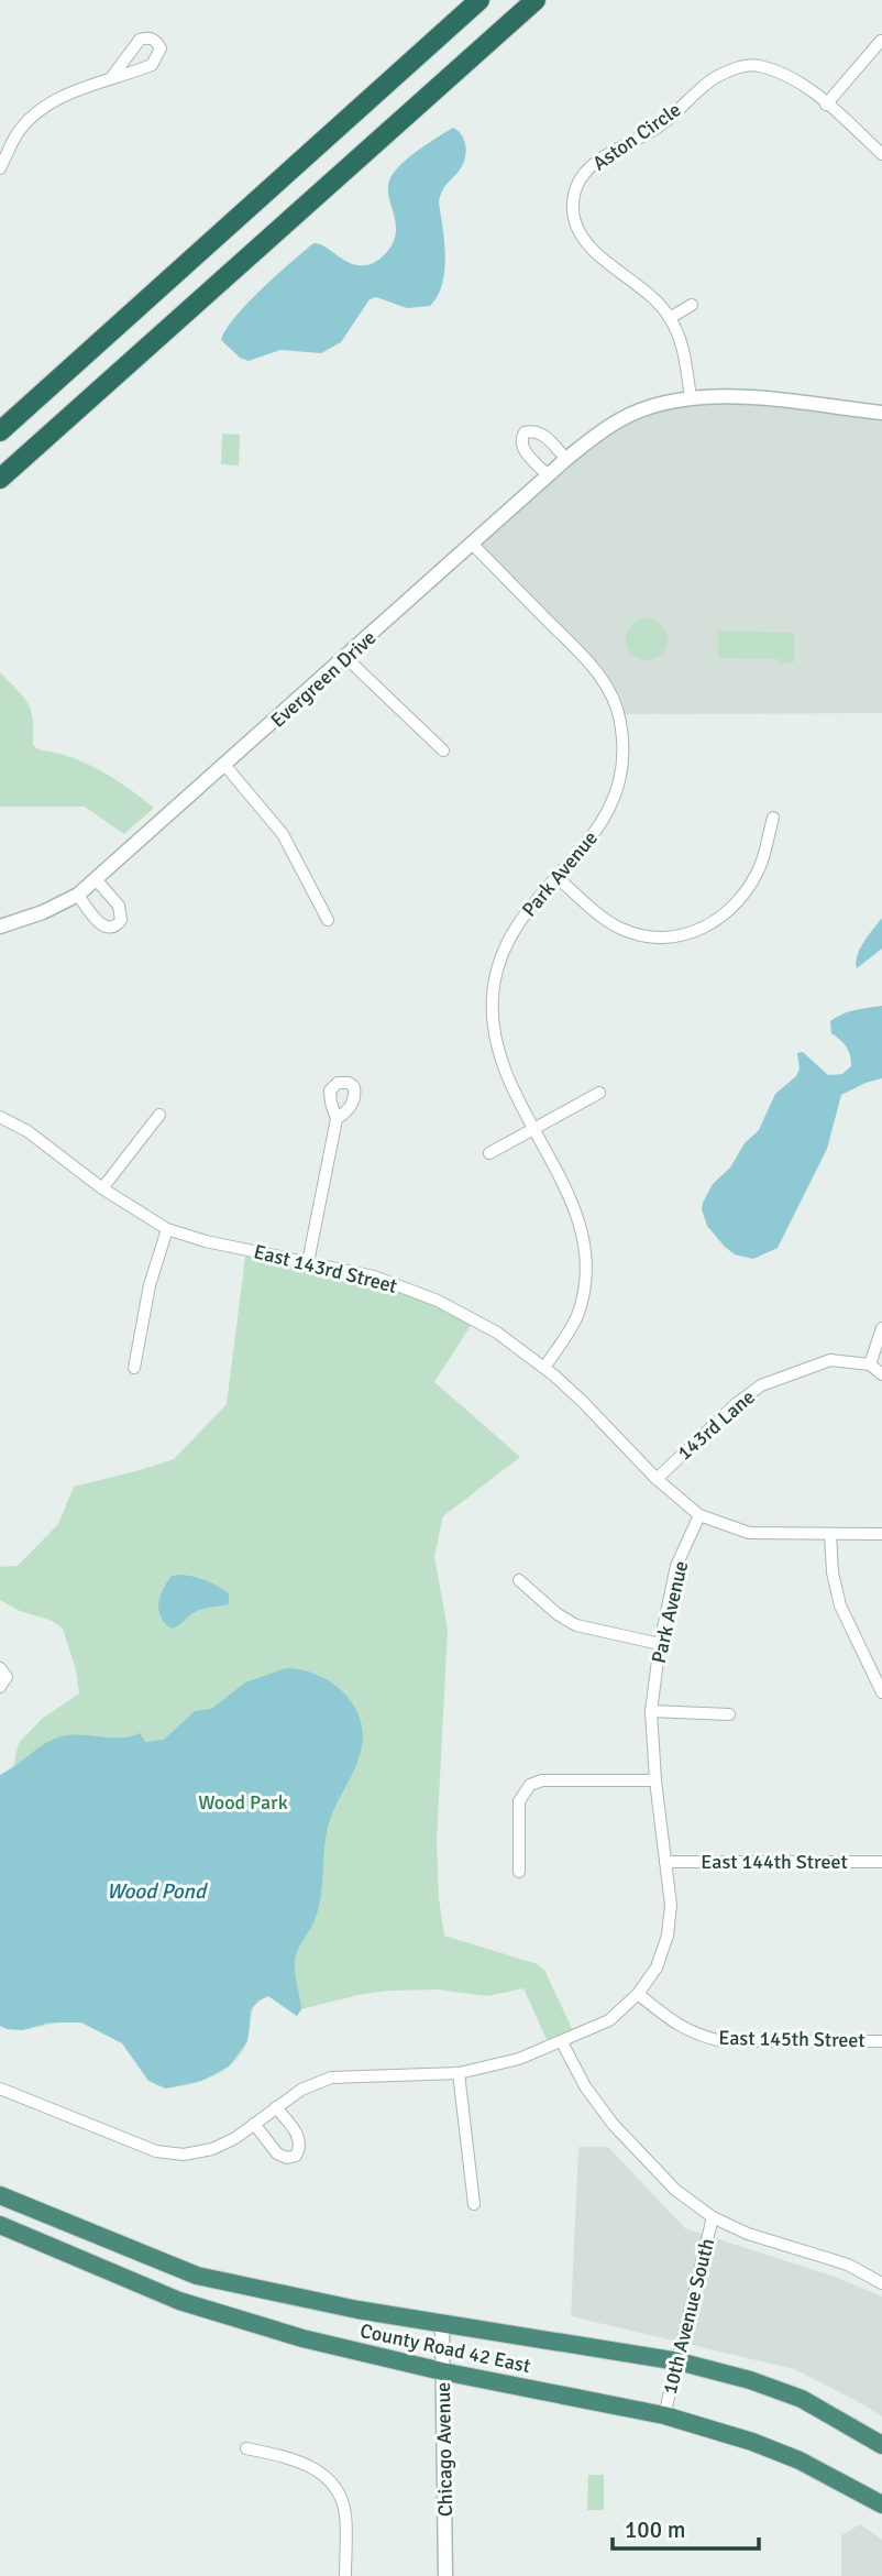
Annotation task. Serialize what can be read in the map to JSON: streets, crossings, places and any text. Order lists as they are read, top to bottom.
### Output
{
  "streets": {
    "highway": ["County Road 42 East"],
    "street": [
      "Aston Circle",
      "Evergreen Drive",
      "Park Avenue",
      "East 143rd Street",
      "143rd Lane",
      "East 144th Street",
      "East 145th Street",
      "10th Avenue South",
      "Chicago Avenue"
    ]
  },
  "crossings": [
    ["Aston Circle", "Evergreen Drive"],
    ["Evergreen Drive", "Park Avenue"],
    ["Park Avenue", "East 143rd Street"],
    ["Park Avenue", "East 144th Street"],
    ["East 143rd Street", "143rd Lane"],
    ["10th Avenue South", "County Road 42 East"],
    ["County Road 42 East", "Chicago Avenue"]
  ],
  "water": ["Wood Pond"],
  "parks": ["Wood Park"],
  "scale_bar": "100 m"
}
